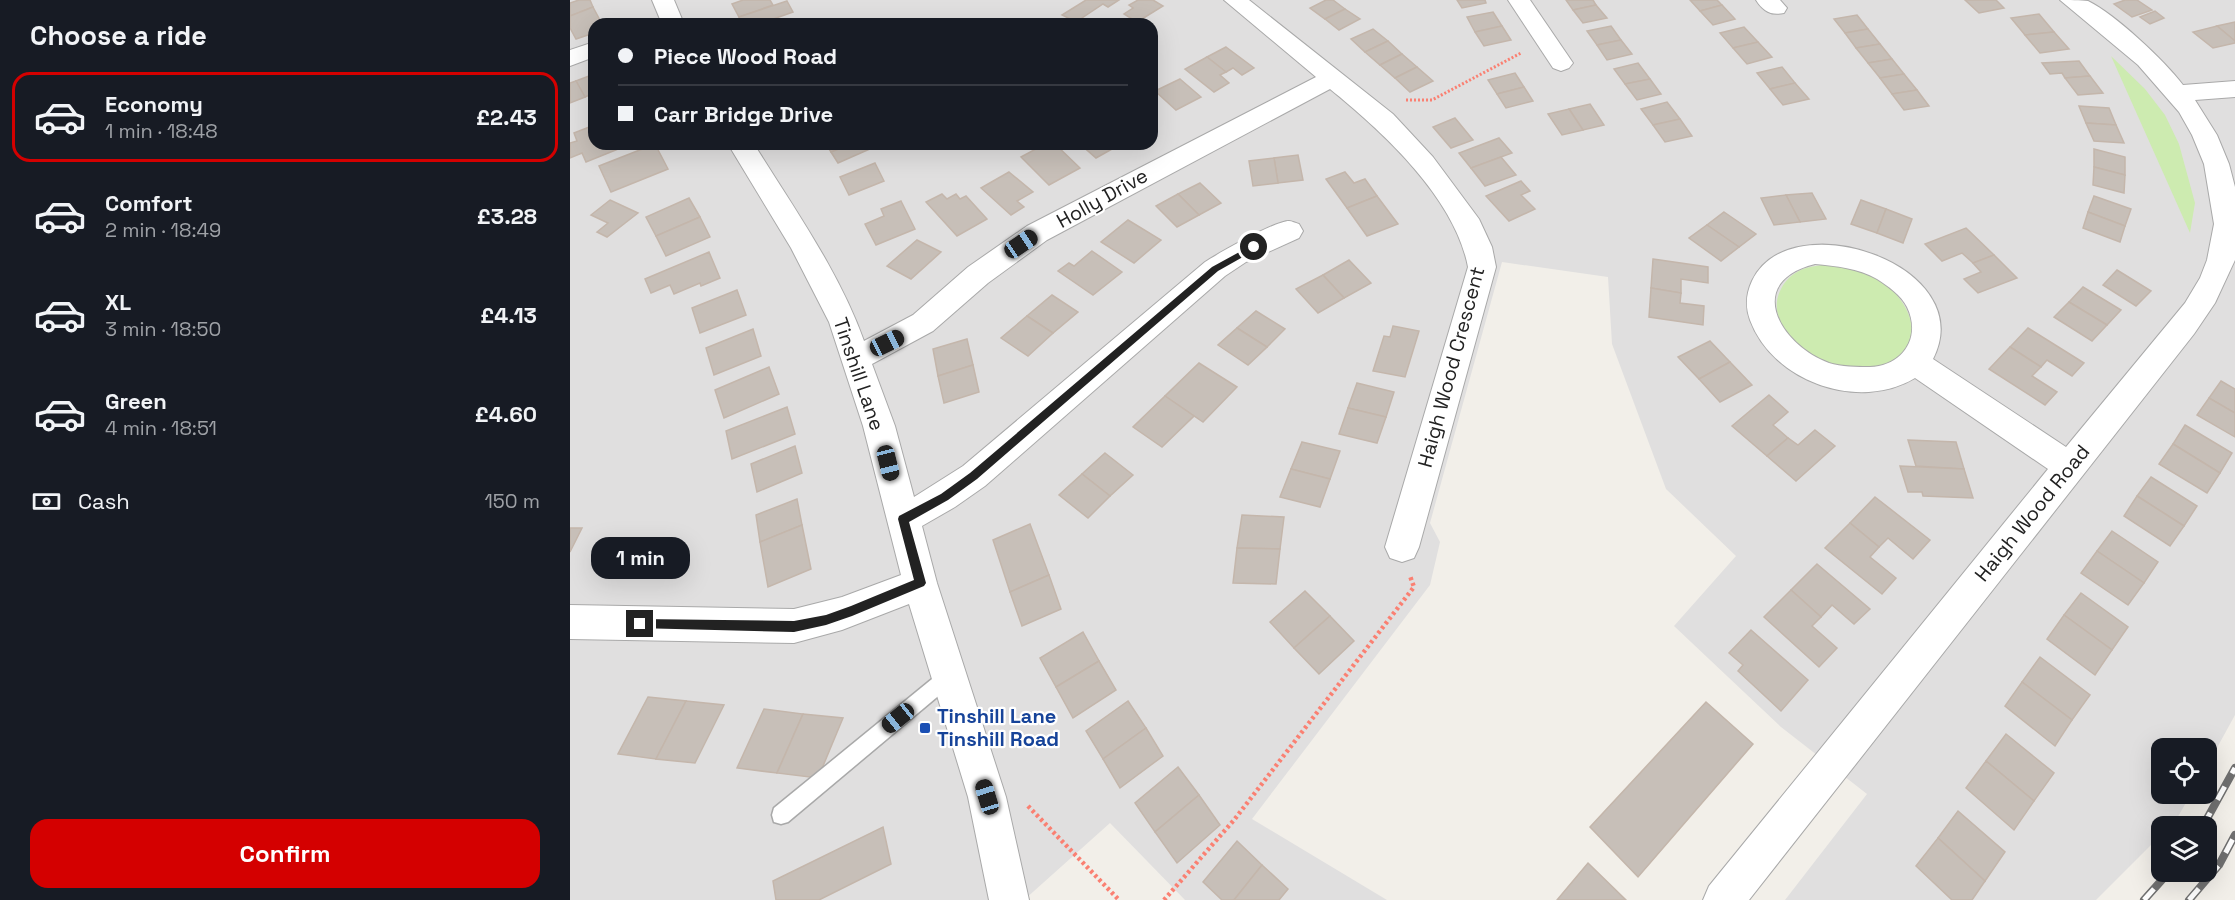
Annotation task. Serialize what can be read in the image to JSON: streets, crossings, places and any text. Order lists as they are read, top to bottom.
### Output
{
  "streets": {
    "street": [
      "Holly Drive",
      "Haigh Wood Crescent",
      "Tinshill Lane",
      "Haigh Wood Road"
    ]
  },
  "crossings": [
    ["Holly Drive", "Haigh Wood Crescent"],
    ["Holly Drive", "Tinshill Lane"]
  ],
  "places": {
    "transit": ["Tinshill Lane Tinshill Road"]
  },
  "page": {
    "heading": "Choose a ride",
    "banner": ["Piece Wood Road", "Carr Bridge Drive"],
    "list": [
      {
        "name": "Economy",
        "note": "1 min · 18:48",
        "value": "£2.43"
      },
      {
        "name": "Comfort",
        "note": "2 min · 18:49",
        "value": "£3.28"
      },
      {
        "name": "XL",
        "note": "3 min · 18:50",
        "value": "£4.13"
      },
      {
        "name": "Green",
        "note": "4 min · 18:51",
        "value": "£4.60"
      }
    ],
    "pay": ["Cash", "150 m"],
    "bubble": "1 min",
    "buttons": "Confirm"
  }
}
